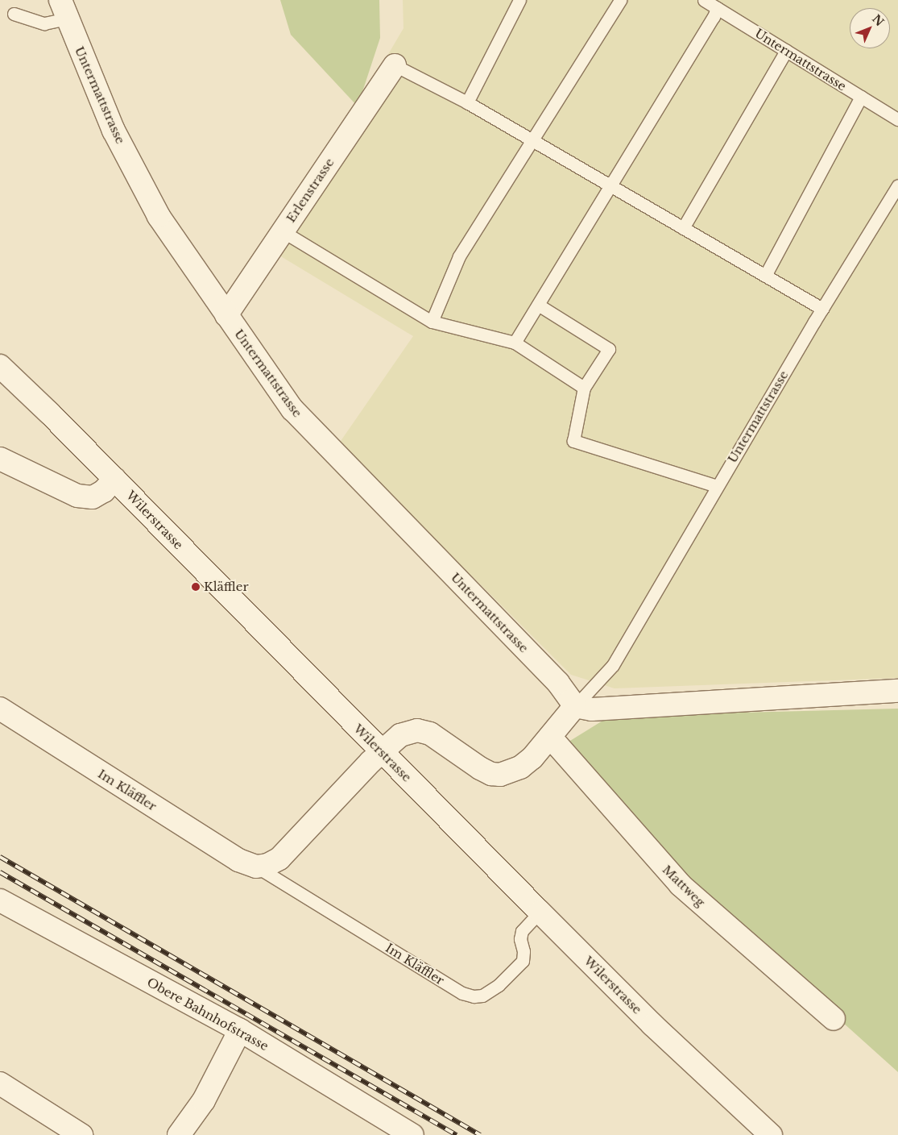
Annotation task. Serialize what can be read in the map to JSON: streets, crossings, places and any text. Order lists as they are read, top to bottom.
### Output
{
  "streets": {
    "street": [
      "Untermattstrasse",
      "Erlenstrasse",
      "Wilerstrasse",
      "Im Kläffler",
      "Mattweg",
      "Obere Bahnhofstrasse"
    ]
  },
  "crossings": [
    ["Untermattstrasse", "Erlenstrasse"],
    ["Untermattstrasse", "Wilerstrasse"],
    ["Untermattstrasse", "Mattweg"],
    ["Wilerstrasse", "Im Kläffler"]
  ],
  "places": ["Kläffler"],
  "north": "top right"
}
